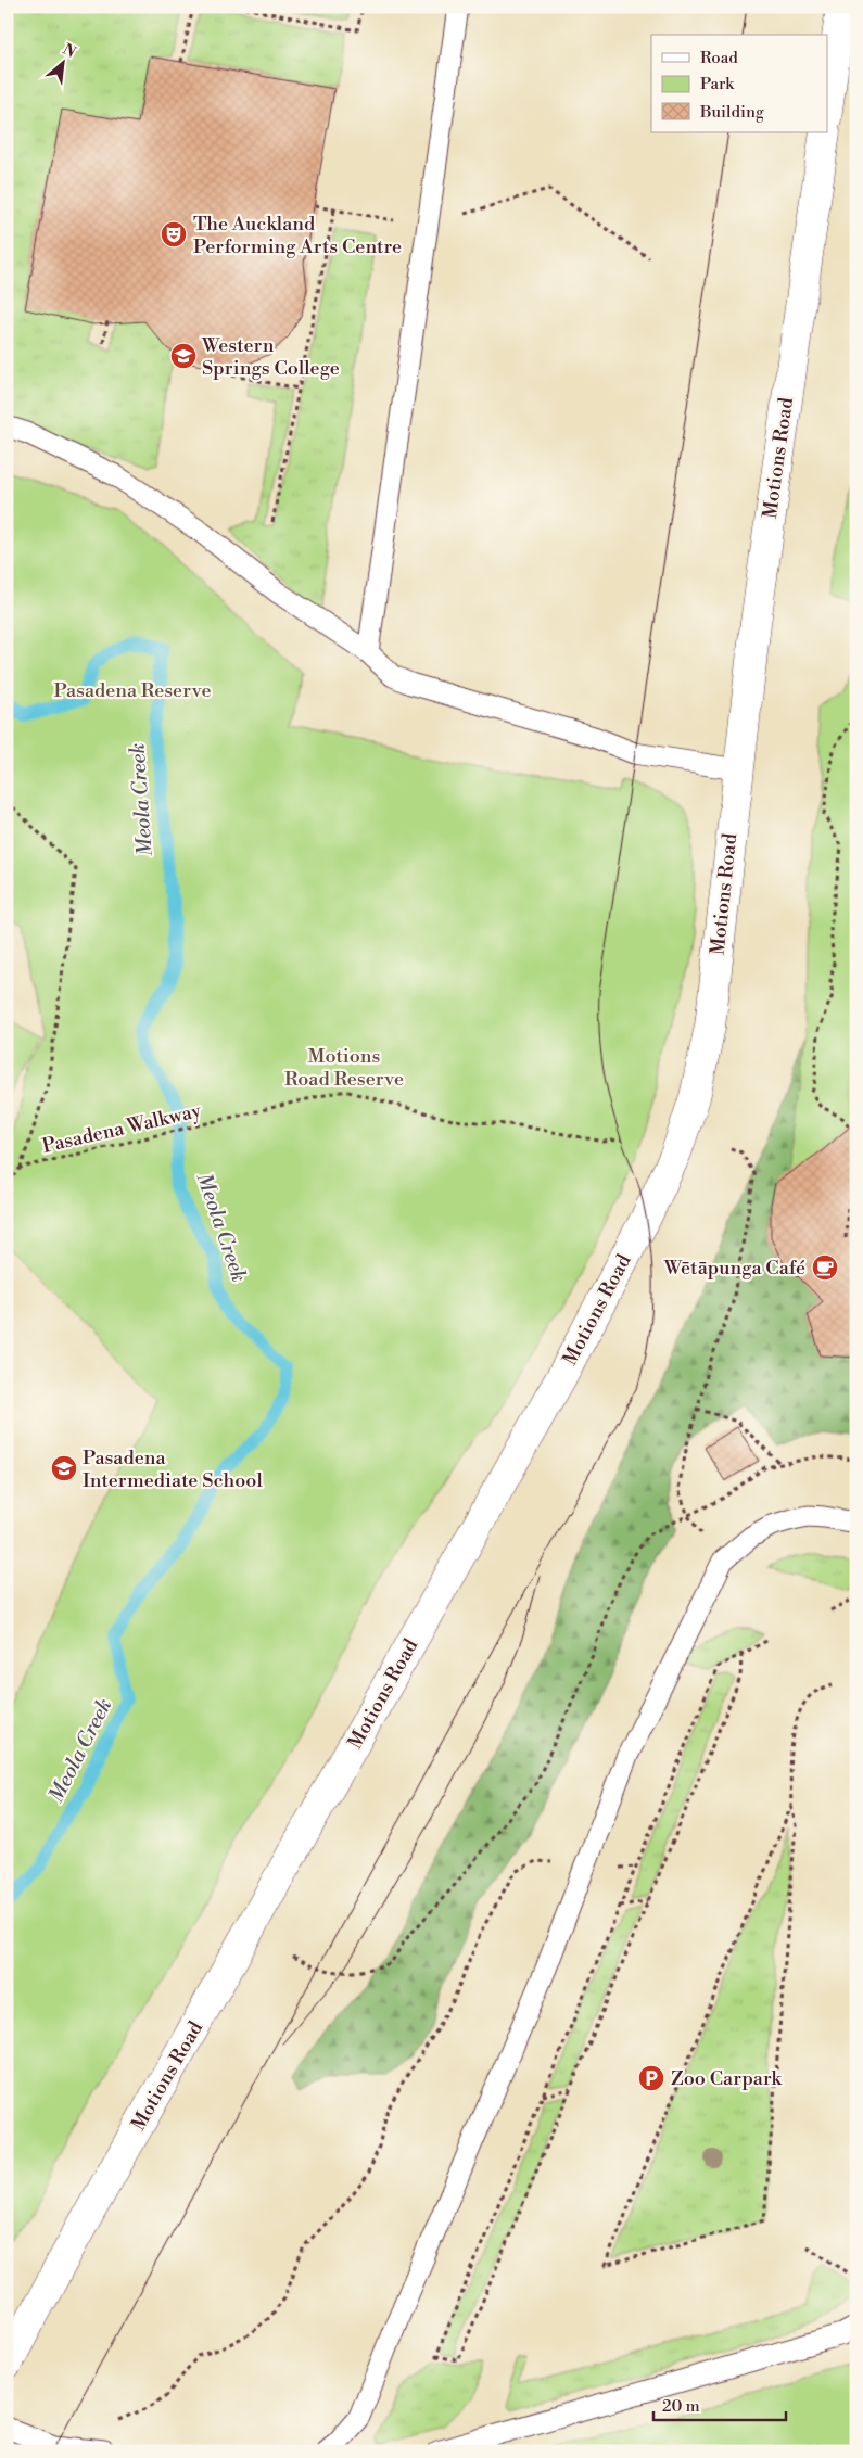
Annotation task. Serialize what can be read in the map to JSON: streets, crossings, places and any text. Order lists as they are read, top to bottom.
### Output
{
  "streets": {
    "main road": ["Motions Road"],
    "path": ["Pasadena Walkway"]
  },
  "water": ["Meola Creek"],
  "parks": ["Pasadena Reserve", "Motions Road Reserve"],
  "places": {
    "theatre": ["The Auckland Performing Arts Centre"],
    "school or university": ["Western Springs College", "Pasadena Intermediate School"],
    "cafe": ["Wētāpunga Café"],
    "parking": ["Zoo Carpark"]
  },
  "legend": ["Road", "Park", "Building"],
  "scale_bar": "20 m",
  "north": "top right"
}
